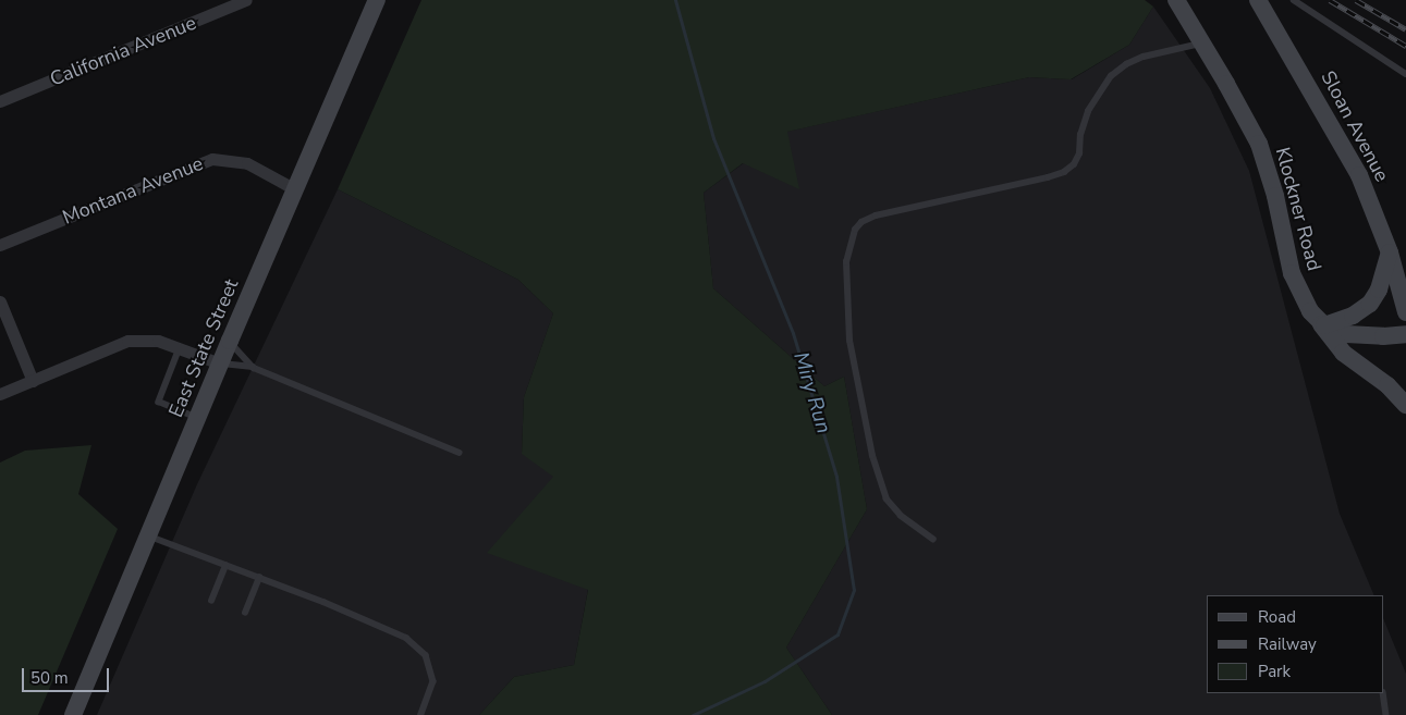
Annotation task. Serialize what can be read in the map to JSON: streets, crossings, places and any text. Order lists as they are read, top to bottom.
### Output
{
  "streets": {
    "main road": ["Sloan Avenue", "Klockner Road", "East State Street"],
    "street": ["California Avenue", "Montana Avenue"]
  },
  "crossings": [
    ["Montana Avenue", "East State Street"]
  ],
  "water": ["Miry Run"],
  "legend": ["Road", "Railway", "Park"],
  "scale_bar": "50 m"
}
